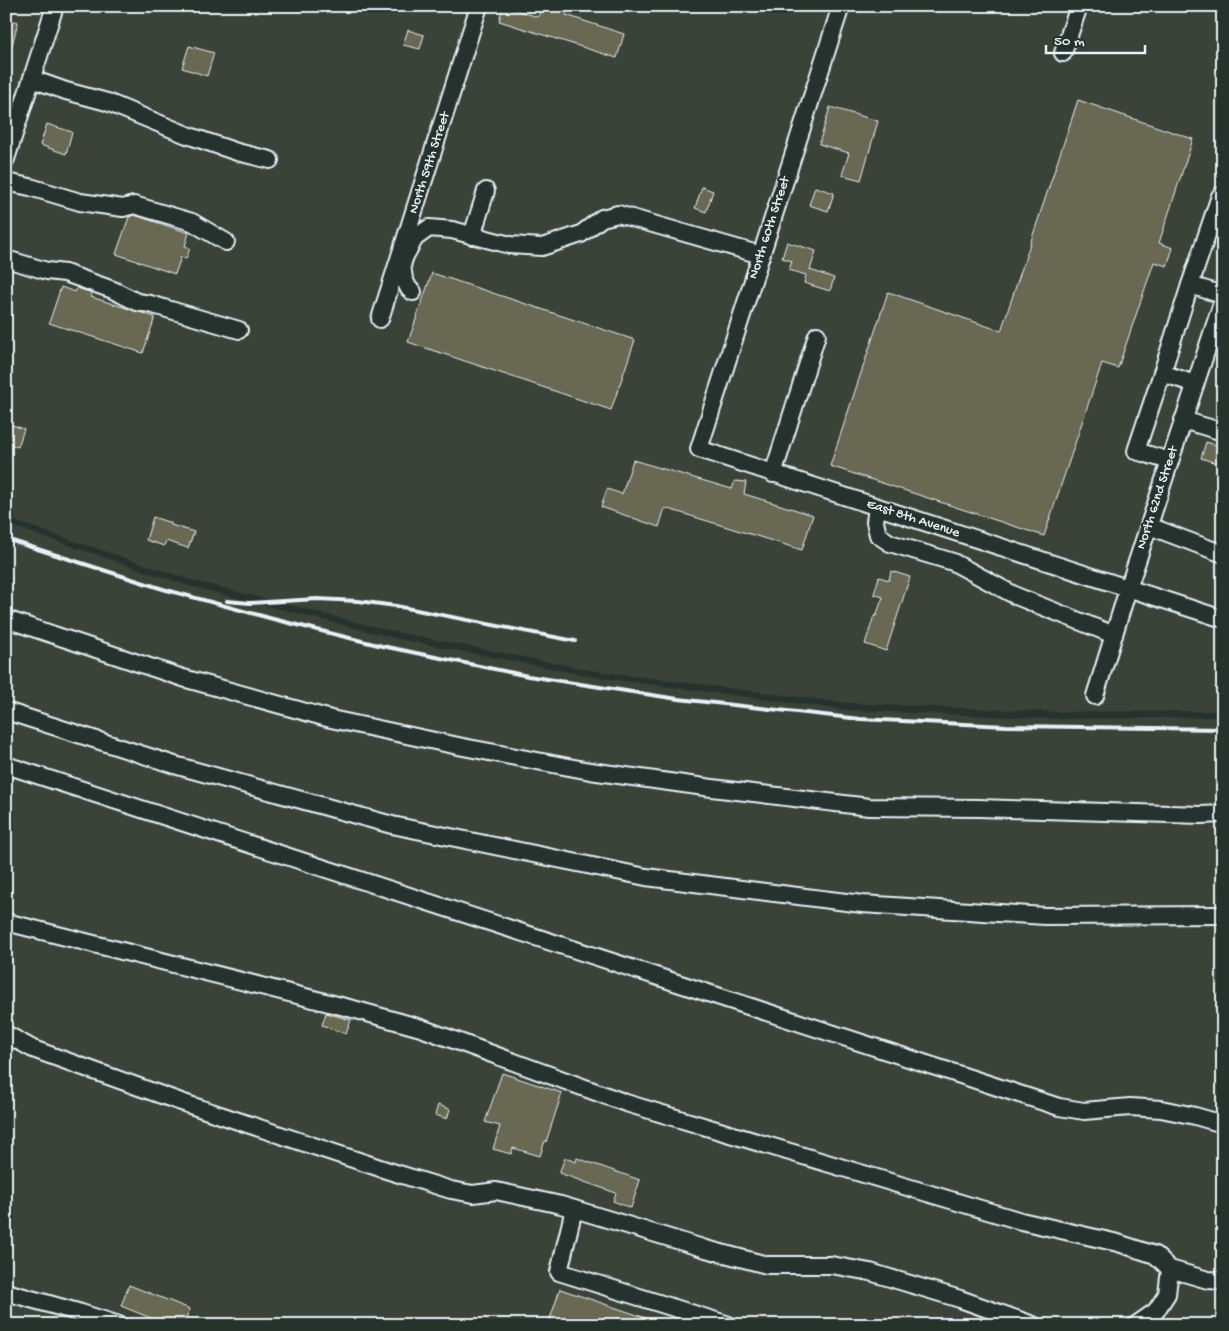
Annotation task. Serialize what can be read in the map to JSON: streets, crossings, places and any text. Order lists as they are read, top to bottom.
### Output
{
  "streets": {
    "street": [
      "North 59th Street",
      "North 60th Street",
      "North 62nd Street",
      "East 8th Avenue"
    ]
  },
  "crossings": [
    ["North 60th Street", "East 8th Avenue"],
    ["North 62nd Street", "East 8th Avenue"]
  ],
  "scale_bar": "50 m"
}
